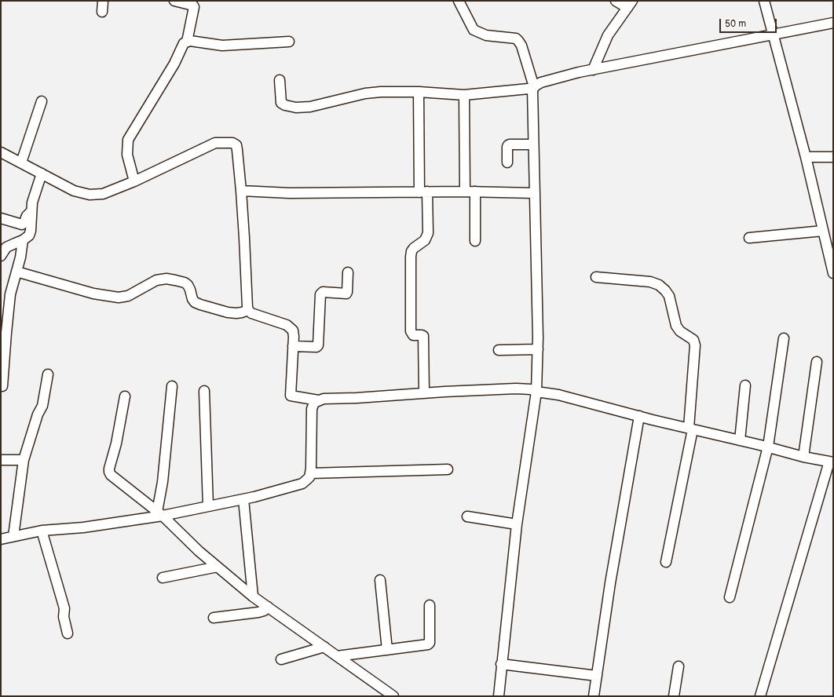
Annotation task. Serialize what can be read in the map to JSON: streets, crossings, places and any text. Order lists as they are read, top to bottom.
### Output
{
  "scale_bar": "50 m"
}
